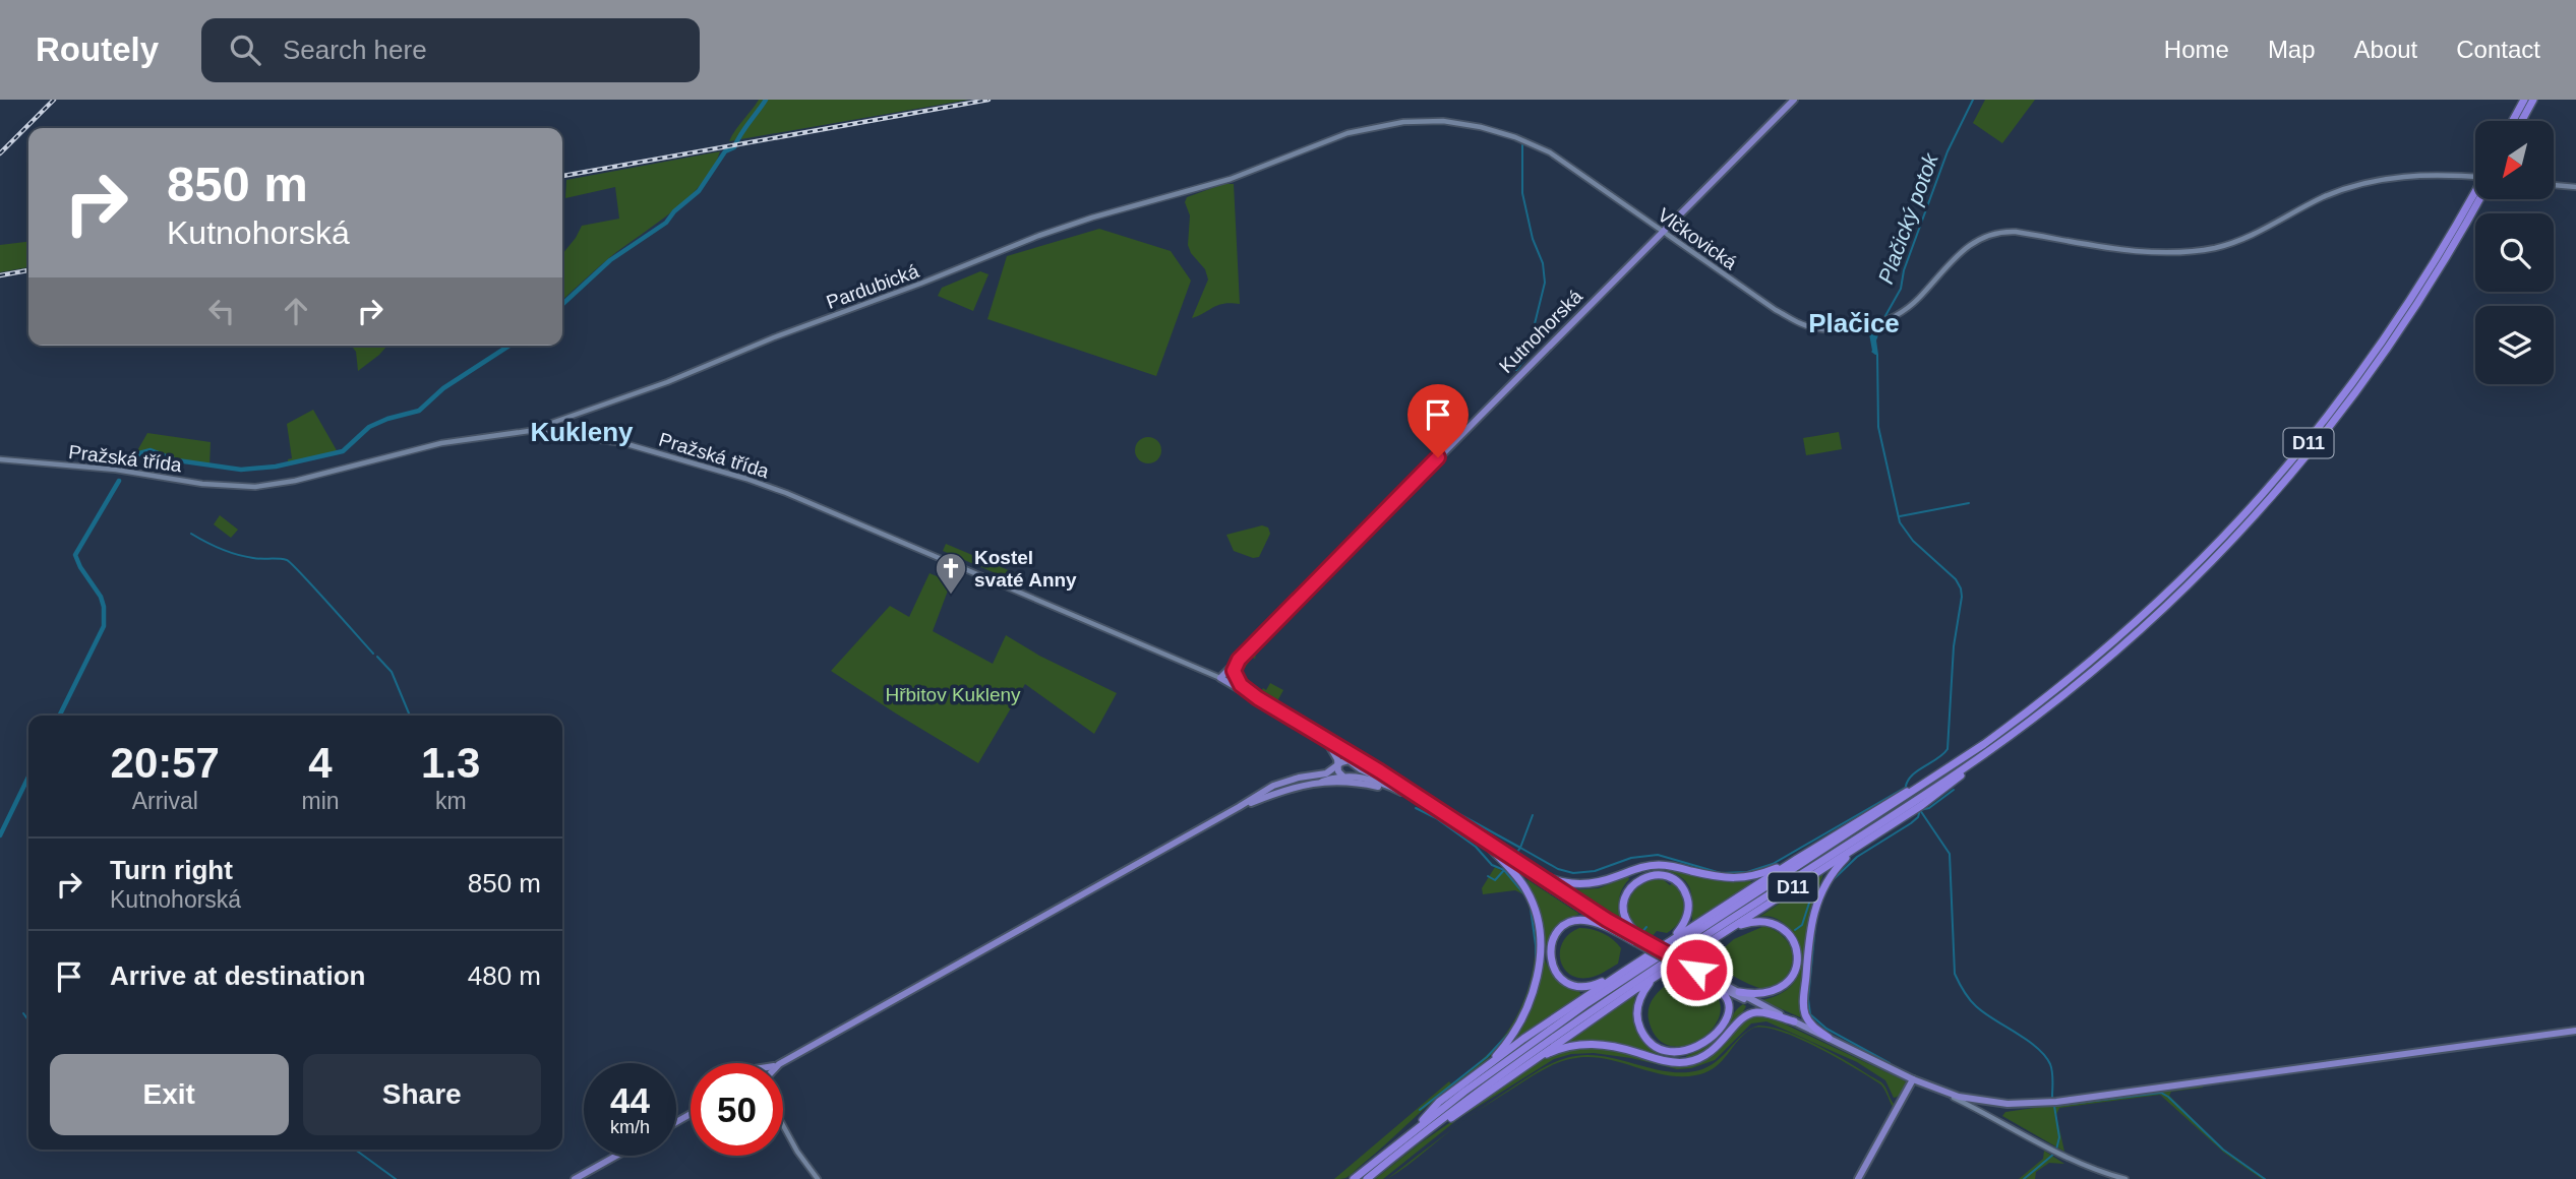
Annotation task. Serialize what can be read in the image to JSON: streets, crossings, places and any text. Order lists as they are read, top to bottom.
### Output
{
  "streets": {
    "highway": ["D11"],
    "main road": ["Kutnohorská"],
    "street": ["Vlčkovická", "Pardubická", "Pražská třída"]
  },
  "crossings": [
    ["Vlčkovická", "Pardubická"],
    ["Vlčkovická", "Kutnohorská"],
    ["Pardubická", "Pražská třída"],
    ["Kutnohorská", "Pražská třída"]
  ],
  "districts": ["Plačice", "Kukleny"],
  "water": ["Plačický potok"],
  "parks": ["Hřbitov Kukleny"],
  "places": {
    "church": ["Kostel svaté Anny"]
  },
  "north": "bottom left",
  "page": {
    "header": "Routely",
    "search": "Search here",
    "nav": [
      "Home",
      "Map",
      "About",
      "Contact"
    ],
    "turn": ["850 m", "Kutnohorská"],
    "eta": [
      "20:57",
      "Arrival",
      "4",
      "min",
      "1.3",
      "km"
    ],
    "list": [
      {
        "name": "Turn right",
        "note": "Kutnohorská",
        "value": "850 m"
      },
      {
        "name": "Arrive at destination",
        "value": "480 m"
      }
    ],
    "buttons": ["Exit", "Share"],
    "speed": "44 km/h",
    "limit": "50"
  }
}
